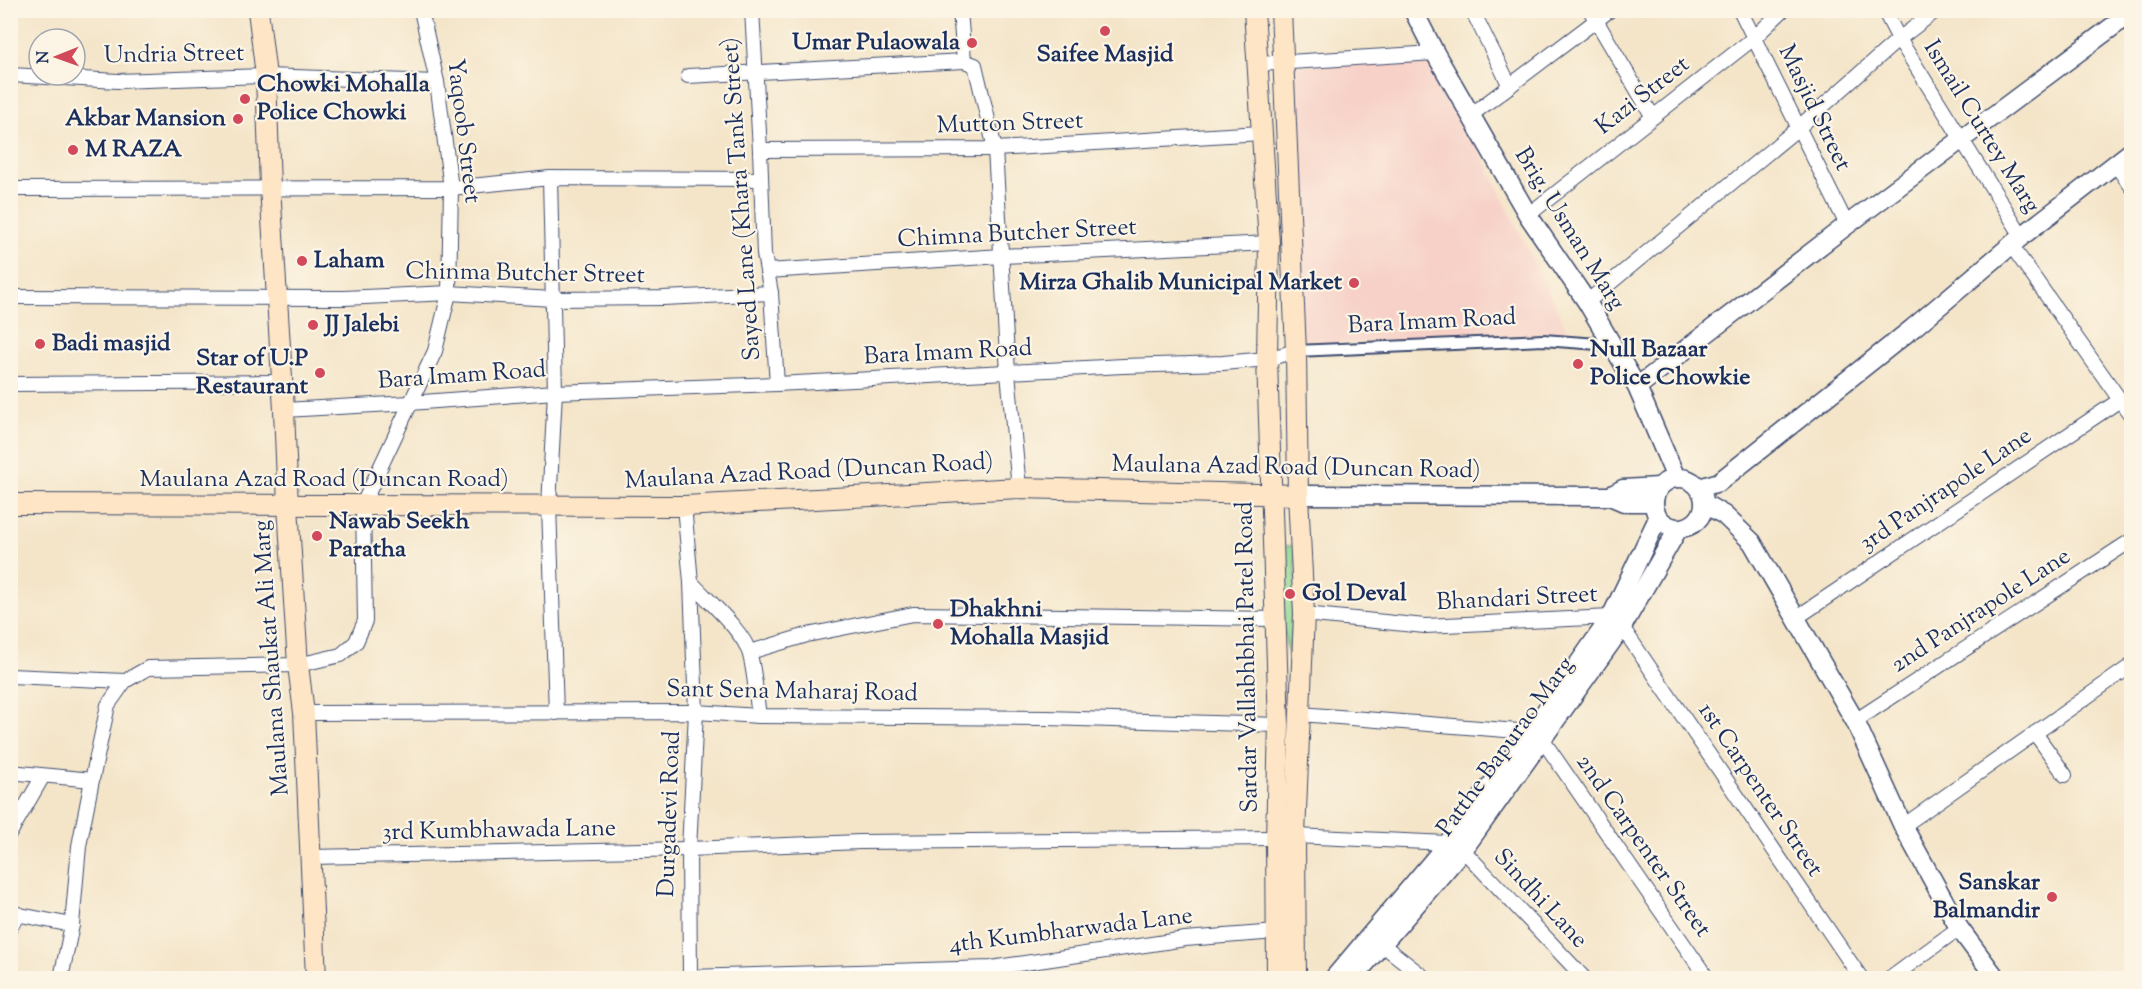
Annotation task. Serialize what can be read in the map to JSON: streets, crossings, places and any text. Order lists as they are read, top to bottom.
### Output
{
  "streets": {
    "main road": ["Maulana Azad Road (Duncan Road)", "Sardar Vallabhbhai Patel Road", "Maulana Shaukat Ali Marg"],
    "street": [
      "Undria Street",
      "Kazi Street",
      "Masjid Street",
      "Mutton Street",
      "Ismail Curtey Marg",
      "Yaqoob Street",
      "Sayed Lane (Khara Tank Street)",
      "Brig. Usman Marg",
      "Chimna Butcher Street",
      "Chinma Butcher Street",
      "Bara Imam Road",
      "3rd Panjrapole Lane",
      "Bhandari Street",
      "2nd Panjrapole Lane",
      "Sant Sena Maharaj Road",
      "Patthe Bapurao Marg",
      "1st Carpenter Street",
      "Durgadevi Road",
      "3rd Kumbhawada Lane",
      "2nd Carpenter Street",
      "Sindhi Lane",
      "4th Kumbharwada Lane"
    ]
  },
  "crossings": [
    ["Undria Street", "Yaqoob Street"],
    ["Undria Street", "Maulana Shaukat Ali Marg"],
    ["Kazi Street", "Masjid Street"],
    ["Kazi Street", "Brig. Usman Marg"],
    ["Mutton Street", "Sayed Lane (Khara Tank Street)"],
    ["Mutton Street", "Sardar Vallabhbhai Patel Road"],
    ["Ismail Curtey Marg", "3rd Panjrapole Lane"],
    ["Yaqoob Street", "Chinma Butcher Street"],
    ["Yaqoob Street", "Bara Imam Road"],
    ["Yaqoob Street", "Maulana Azad Road (Duncan Road)"],
    ["Yaqoob Street", "Maulana Shaukat Ali Marg"],
    ["Sayed Lane (Khara Tank Street)", "Chimna Butcher Street"],
    ["Sayed Lane (Khara Tank Street)", "Chinma Butcher Street"],
    ["Sayed Lane (Khara Tank Street)", "Bara Imam Road"],
    ["Brig. Usman Marg", "Bara Imam Road"],
    ["Brig. Usman Marg", "Maulana Azad Road (Duncan Road)"],
    ["Brig. Usman Marg", "Patthe Bapurao Marg"],
    ["Chimna Butcher Street", "Sardar Vallabhbhai Patel Road"],
    ["Chinma Butcher Street", "Maulana Shaukat Ali Marg"],
    ["Bara Imam Road", "Sardar Vallabhbhai Patel Road"],
    ["Bara Imam Road", "Maulana Shaukat Ali Marg"],
    ["Maulana Azad Road (Duncan Road)", "Sardar Vallabhbhai Patel Road"],
    ["Maulana Azad Road (Duncan Road)", "Maulana Shaukat Ali Marg"],
    ["Maulana Azad Road (Duncan Road)", "Patthe Bapurao Marg"],
    ["Maulana Azad Road (Duncan Road)", "Durgadevi Road"],
    ["Bhandari Street", "Sardar Vallabhbhai Patel Road"],
    ["Bhandari Street", "Patthe Bapurao Marg"],
    ["Bhandari Street", "1st Carpenter Street"],
    ["Sardar Vallabhbhai Patel Road", "Sant Sena Maharaj Road"],
    ["Sardar Vallabhbhai Patel Road", "3rd Kumbhawada Lane"],
    ["Sardar Vallabhbhai Patel Road", "4th Kumbharwada Lane"],
    ["Maulana Shaukat Ali Marg", "Sant Sena Maharaj Road"],
    ["Maulana Shaukat Ali Marg", "3rd Kumbhawada Lane"],
    ["Sant Sena Maharaj Road", "Durgadevi Road"],
    ["Patthe Bapurao Marg", "1st Carpenter Street"],
    ["Patthe Bapurao Marg", "3rd Kumbhawada Lane"],
    ["Patthe Bapurao Marg", "2nd Carpenter Street"],
    ["Patthe Bapurao Marg", "Sindhi Lane"],
    ["Durgadevi Road", "3rd Kumbhawada Lane"],
    ["Durgadevi Road", "4th Kumbharwada Lane"],
    ["3rd Kumbhawada Lane", "Sindhi Lane"]
  ],
  "places": [
    "Saifee Masjid",
    "Umar Pulaowala",
    "Chowki Mohalla Police Chowki",
    "Akbar Mansion",
    "M RAZA",
    "Laham",
    "Mirza Ghalib Municipal Market",
    "JJ Jalebi",
    "Badi masjid",
    "Null Bazaar Police Chowkie",
    "Star of U.P Restaurant",
    "Nawab Seekh Paratha",
    "Gol Deval",
    "Dhakhni Mohalla Masjid",
    "Sanskar Balmandir"
  ],
  "north": "left"
}
